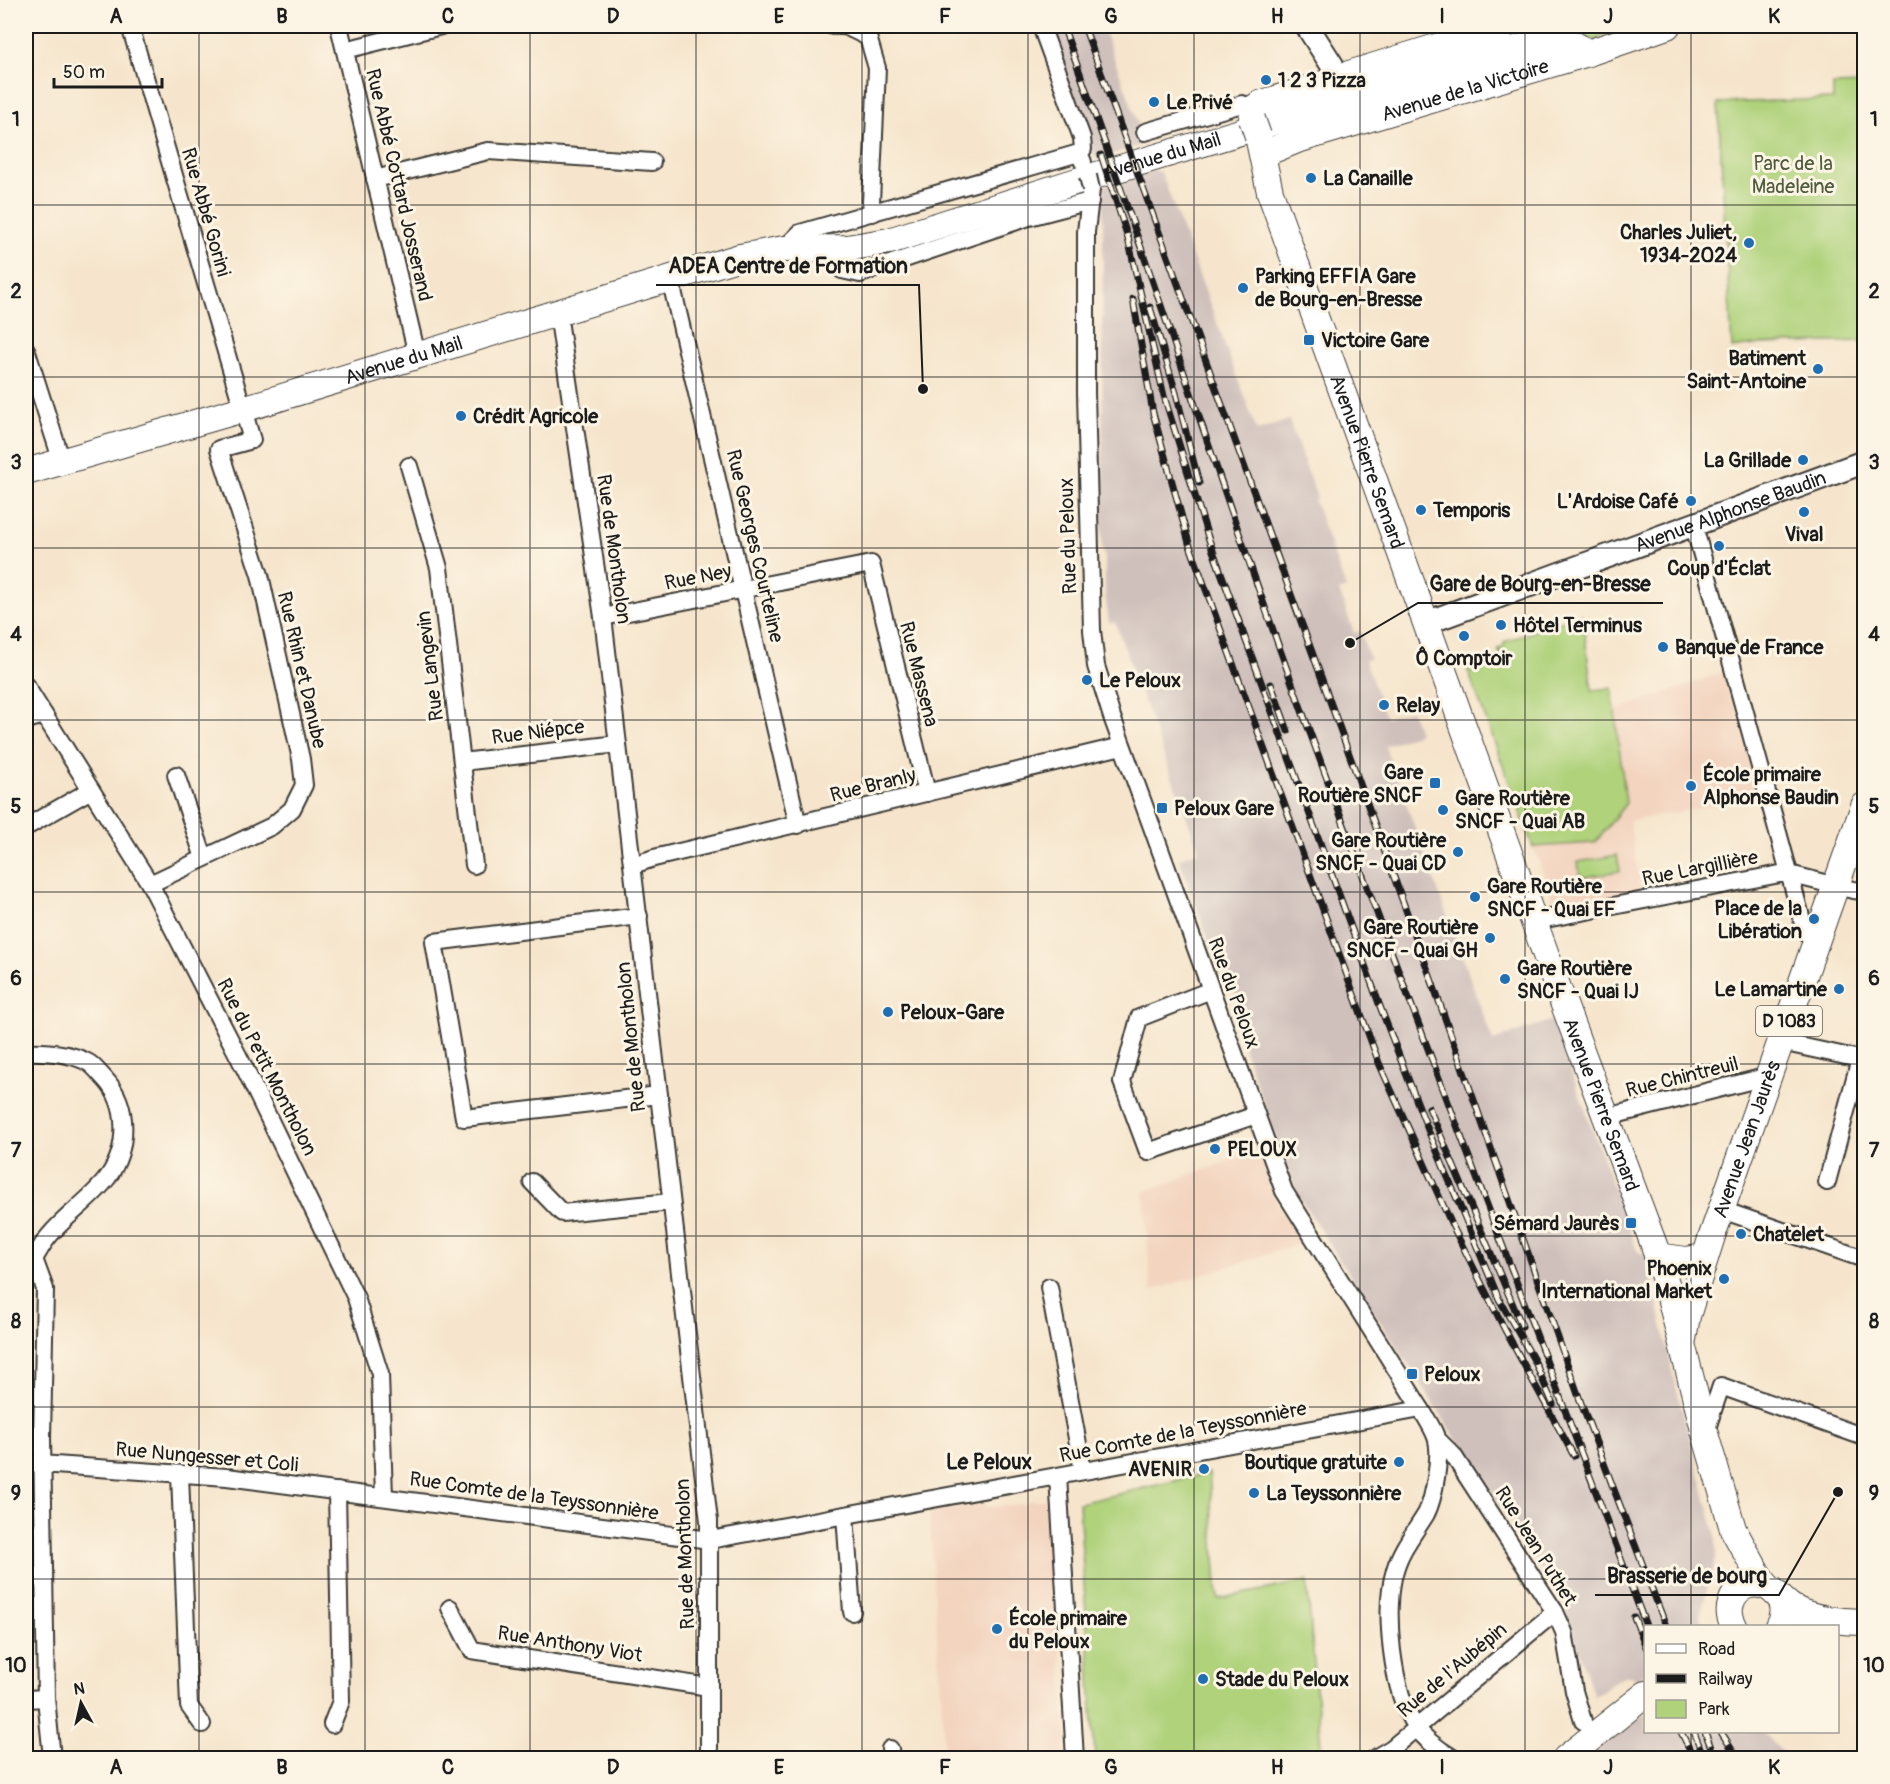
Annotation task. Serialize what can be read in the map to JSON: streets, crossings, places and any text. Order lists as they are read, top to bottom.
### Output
{
  "streets": {
    "main road": [
      "Avenue de la Victoire",
      "Avenue du Mail",
      "Avenue Pierre Semard",
      "D 1083",
      "Avenue Jean Jaurès"
    ],
    "street": [
      "Rue Abbé Cottard Josserand",
      "Rue Abbé Gorini",
      "Avenue Alphonse Baudin",
      "Rue du Peloux",
      "Rue Georges Courteline",
      "Rue de Montholon",
      "Rue Ney",
      "Rue Langevin",
      "Rue Rhin et Danube",
      "Rue Massena",
      "Rue Niépce",
      "Rue Branly",
      "Rue Largillière",
      "Rue du Petit Montholon",
      "Rue Chintreuil",
      "Rue Comte de la Teyssonnière",
      "Rue Nungesser et Coli",
      "Rue Jean Puthet",
      "Rue Anthony Viot",
      "Rue de l'Aubépin"
    ]
  },
  "crossings": [
    ["Avenue de la Victoire", "Avenue du Mail"],
    ["Avenue de la Victoire", "Avenue Pierre Semard"],
    ["Avenue du Mail", "Rue Abbé Cottard Josserand"],
    ["Avenue du Mail", "Rue Abbé Gorini"],
    ["Avenue du Mail", "Rue du Peloux"],
    ["Avenue du Mail", "Rue Georges Courteline"],
    ["Avenue du Mail", "Rue de Montholon"],
    ["Avenue du Mail", "Rue Rhin et Danube"],
    ["Rue Abbé Gorini", "Rue Rhin et Danube"],
    ["Avenue Pierre Semard", "Avenue Alphonse Baudin"],
    ["Avenue Pierre Semard", "Rue Largillière"],
    ["Avenue Pierre Semard", "Rue Chintreuil"],
    ["Avenue Pierre Semard", "Avenue Jean Jaurès"],
    ["Rue du Peloux", "Rue Branly"],
    ["Rue du Peloux", "Rue Comte de la Teyssonnière"],
    ["Rue du Peloux", "Rue Jean Puthet"],
    ["Rue du Peloux", "Rue de l'Aubépin"],
    ["Rue Georges Courteline", "Rue Ney"],
    ["Rue Georges Courteline", "Rue Branly"],
    ["Rue de Montholon", "Rue Ney"],
    ["Rue de Montholon", "Rue Niépce"],
    ["Rue de Montholon", "Rue Branly"],
    ["Rue de Montholon", "Rue Comte de la Teyssonnière"],
    ["Rue de Montholon", "Rue Anthony Viot"],
    ["Rue Ney", "Rue Massena"],
    ["Rue Langevin", "Rue Niépce"],
    ["Rue Rhin et Danube", "Rue du Petit Montholon"],
    ["Rue Massena", "Rue Branly"],
    ["Rue Largillière", "Avenue Jean Jaurès"],
    ["Rue du Petit Montholon", "Rue Comte de la Teyssonnière"],
    ["Rue du Petit Montholon", "Rue Nungesser et Coli"],
    ["Rue Chintreuil", "Avenue Jean Jaurès"],
    ["Rue Comte de la Teyssonnière", "Rue Nungesser et Coli"],
    ["Rue Jean Puthet", "Rue de l'Aubépin"]
  ],
  "districts": ["Le Peloux"],
  "parks": ["Parc de la Madeleine"],
  "places": {
    "other": [
      "1 2 3 Pizza",
      "Le Privé",
      "La Canaille",
      "Charles Juliet, 1934-2024",
      "Parking EFFIA Gare de Bourg-en-Bresse",
      "Batiment Saint-Antoine",
      "ADEA Centre de Formation",
      "Crédit Agricole",
      "La Grillade",
      "L'Ardoise Café",
      "Temporis",
      "Vival",
      "Coup d'Éclat",
      "Hôtel Terminus",
      "Ô Comptoir",
      "Gare de Bourg-en-Bresse",
      "Banque de France",
      "Le Peloux",
      "Relay",
      "École primaire Alphonse Baudin",
      "Gare Routière SNCF - Quai AB",
      "Gare Routière SNCF - Quai CD",
      "Gare Routière SNCF - Quai EF",
      "Place de la Libération",
      "Gare Routière SNCF - Quai GH",
      "Gare Routière SNCF - Quai IJ",
      "Le Lamartine",
      "Peloux-Gare",
      "PELOUX",
      "Chatelet",
      "Phoenix International Market",
      "Boutique gratuite",
      "AVENIR",
      "Brasserie de bourg",
      "La Teyssonnière",
      "École primaire du Peloux",
      "Stade du Peloux"
    ],
    "transit": [
      "Victoire Gare",
      "Gare Routière SNCF",
      "Peloux Gare",
      "Sémard Jaurès",
      "Peloux"
    ]
  },
  "legend": ["Road", "Railway", "Park"],
  "scale_bar": "50 m",
  "north": "top",
  "grid": {
    "columns": [
      "A",
      "B",
      "C",
      "D",
      "E",
      "F",
      "G",
      "H",
      "I",
      "J",
      "K"
    ],
    "rows": [
      "1",
      "2",
      "3",
      "4",
      "5",
      "6",
      "7",
      "8",
      "9",
      "10"
    ]
  }
}
